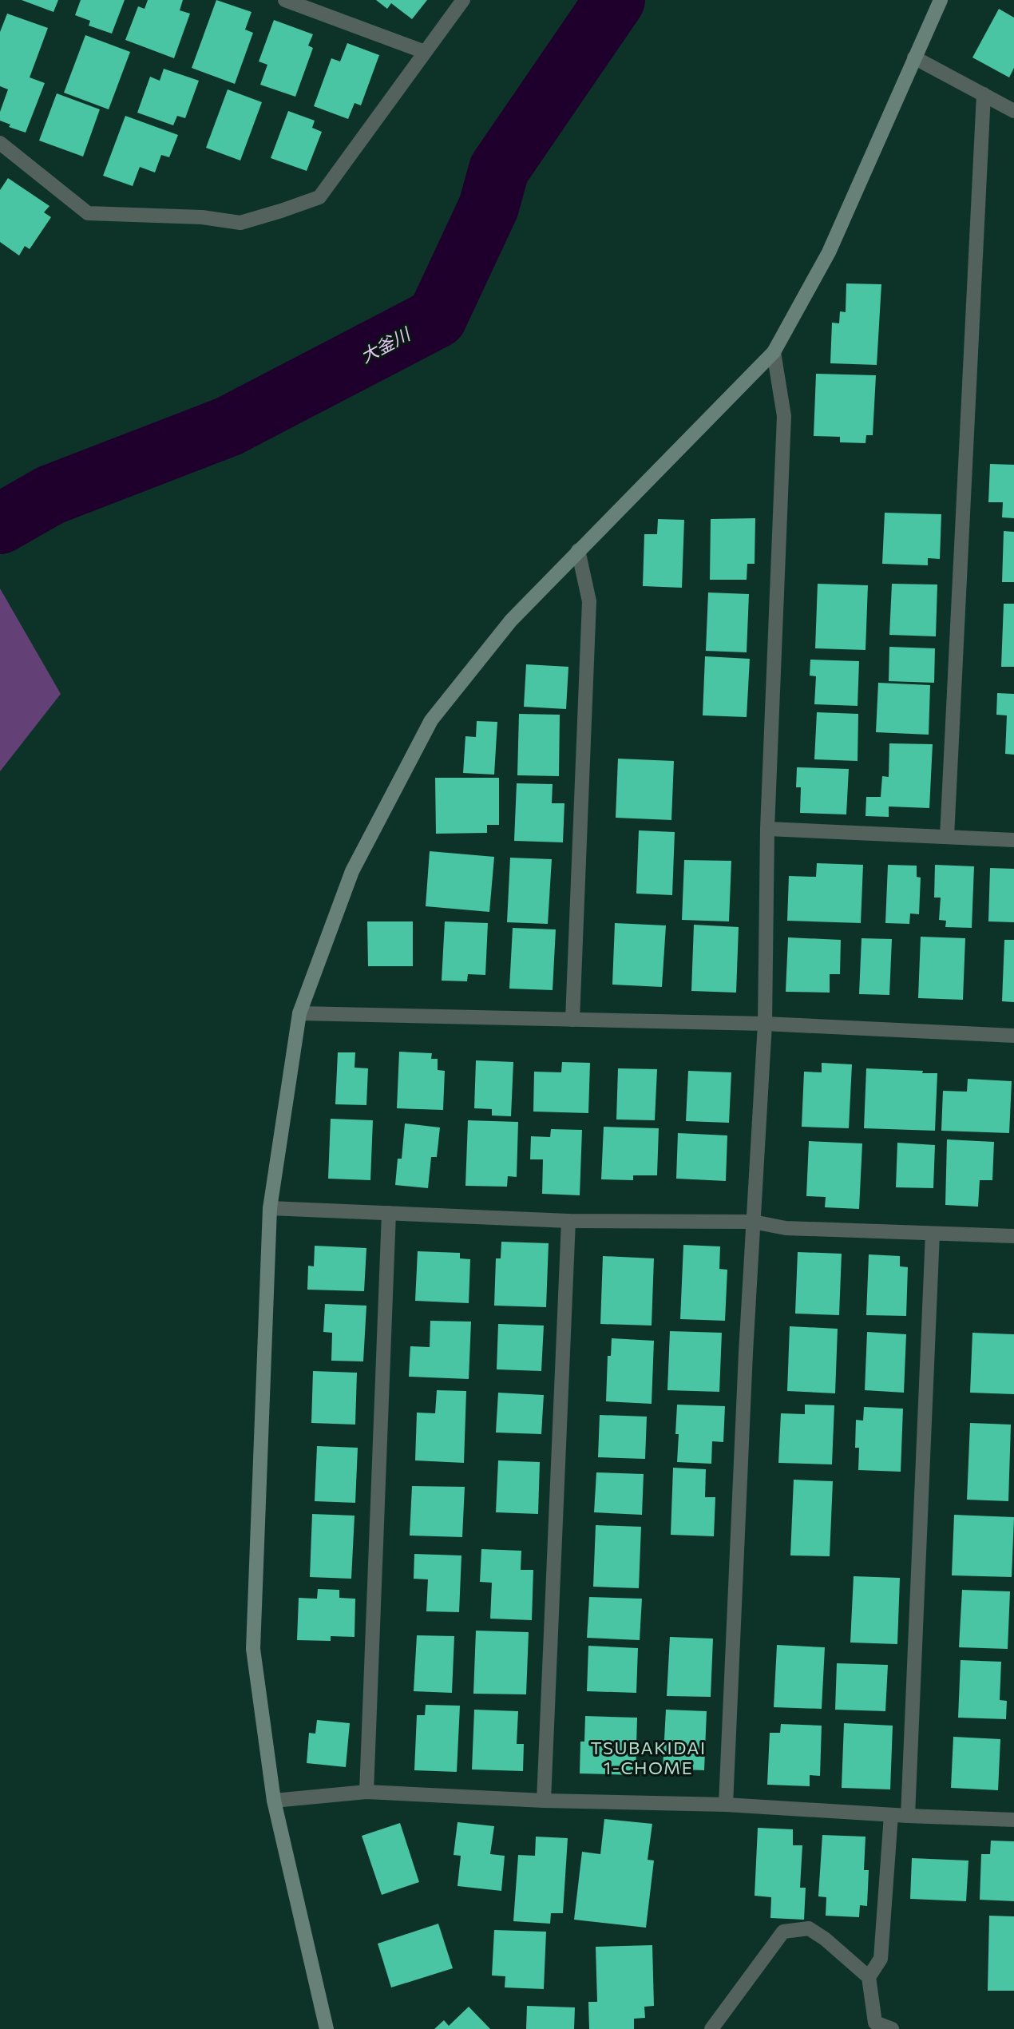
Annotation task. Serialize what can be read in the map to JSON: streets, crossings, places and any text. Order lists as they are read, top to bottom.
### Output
{
  "districts": ["TSUBAKIDAI 1-CHOME"],
  "water": ["大釜川"]
}
